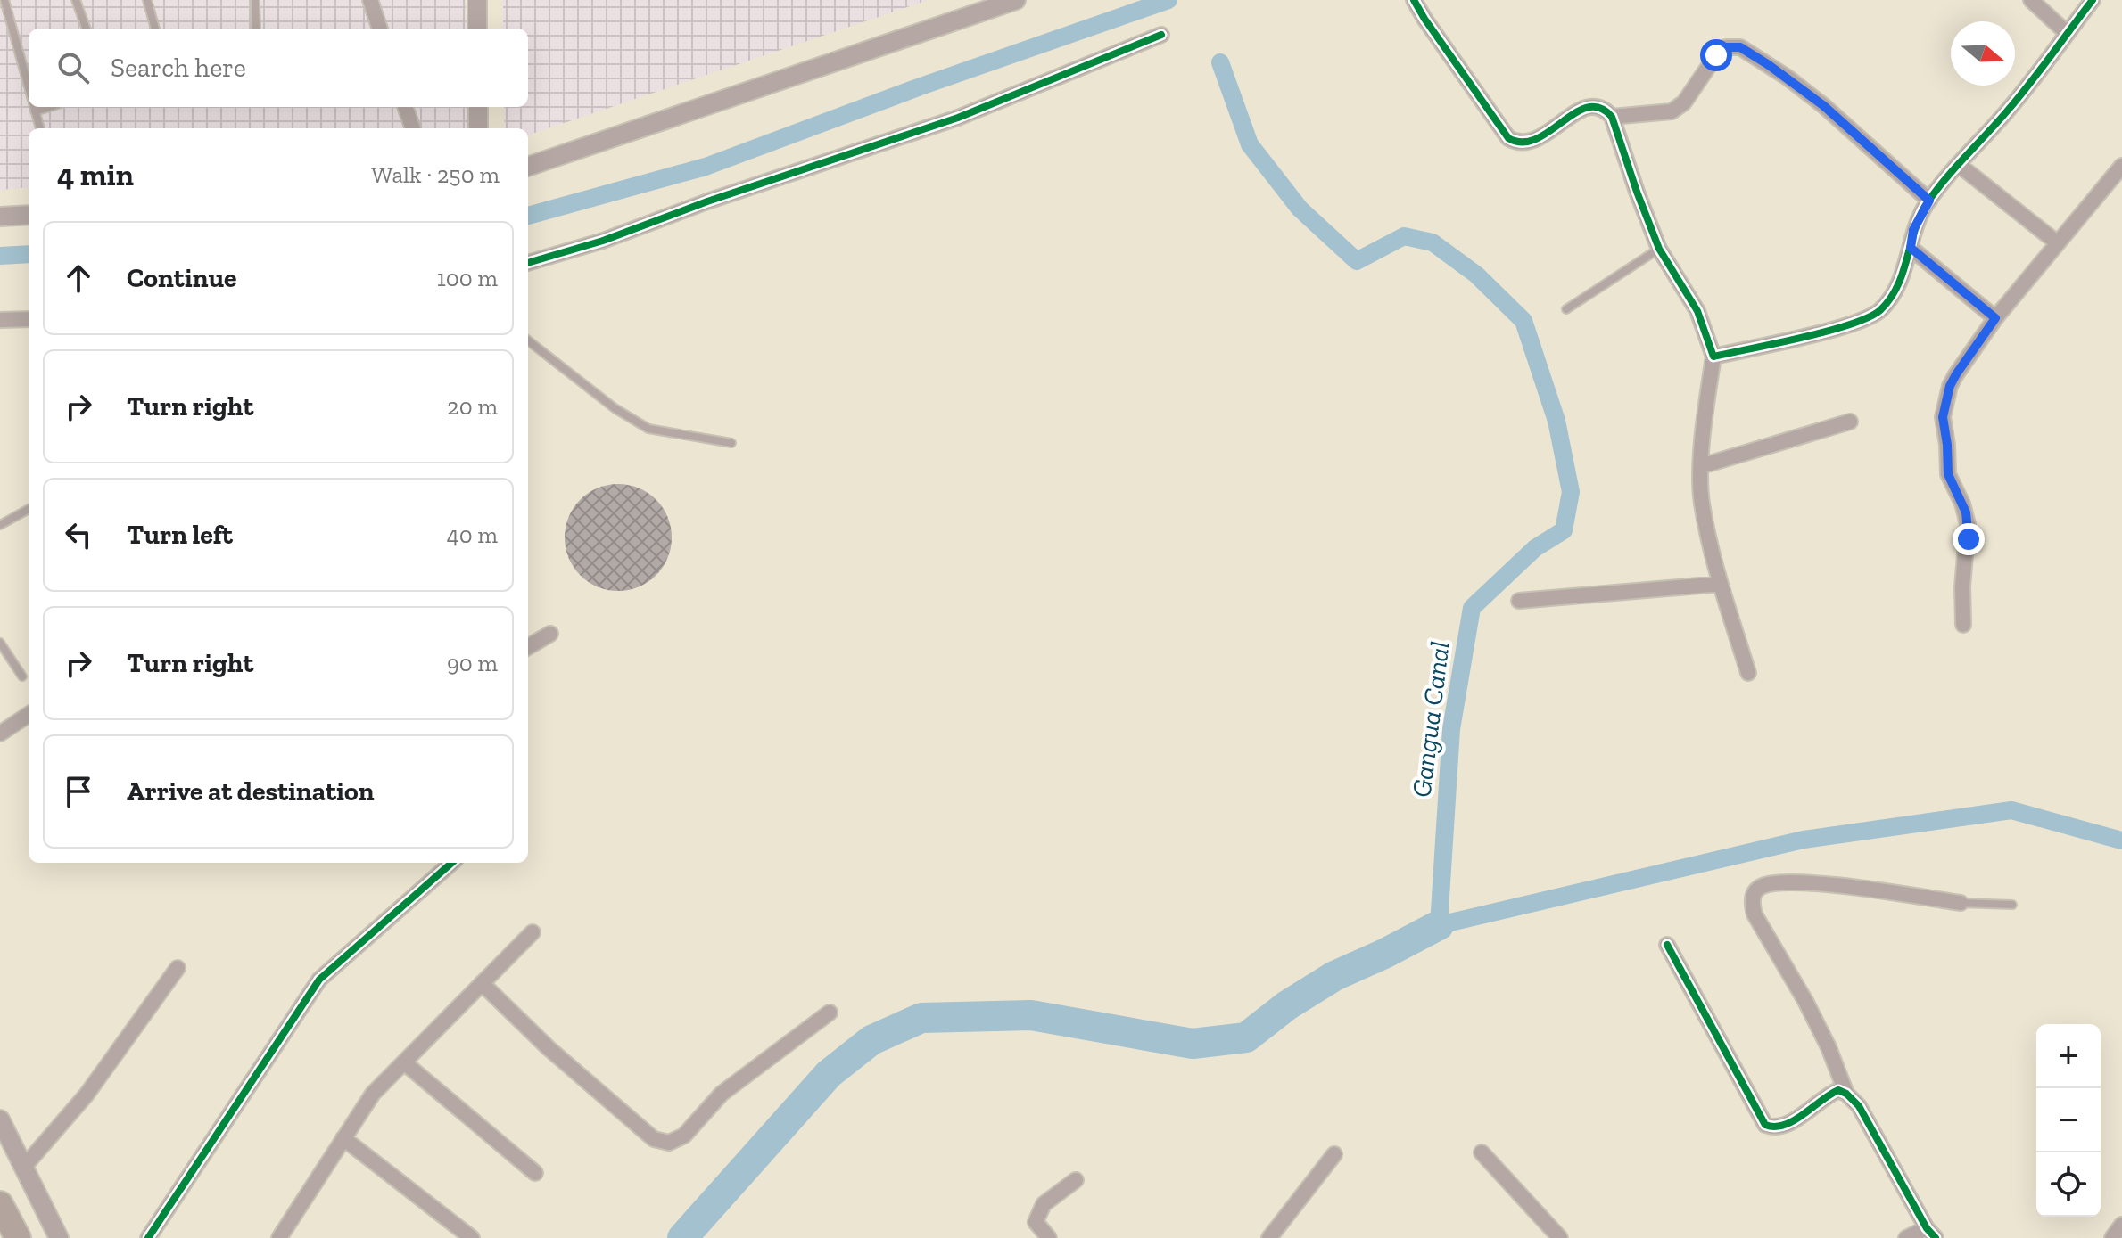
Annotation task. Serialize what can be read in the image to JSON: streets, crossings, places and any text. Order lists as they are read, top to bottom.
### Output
{
  "water": ["Gangua Canal"],
  "north": "right",
  "page": {
    "search": "Search here",
    "heading": ["4 min", "Walk · 250 m"],
    "list": [
      ["Continue", "100 m"],
      ["Turn right", "20 m"],
      ["Turn left", "40 m"],
      ["Turn right", "90 m"],
      "Arrive at destination"
    ],
    "map_buttons": ["+", "−"]
  }
}
